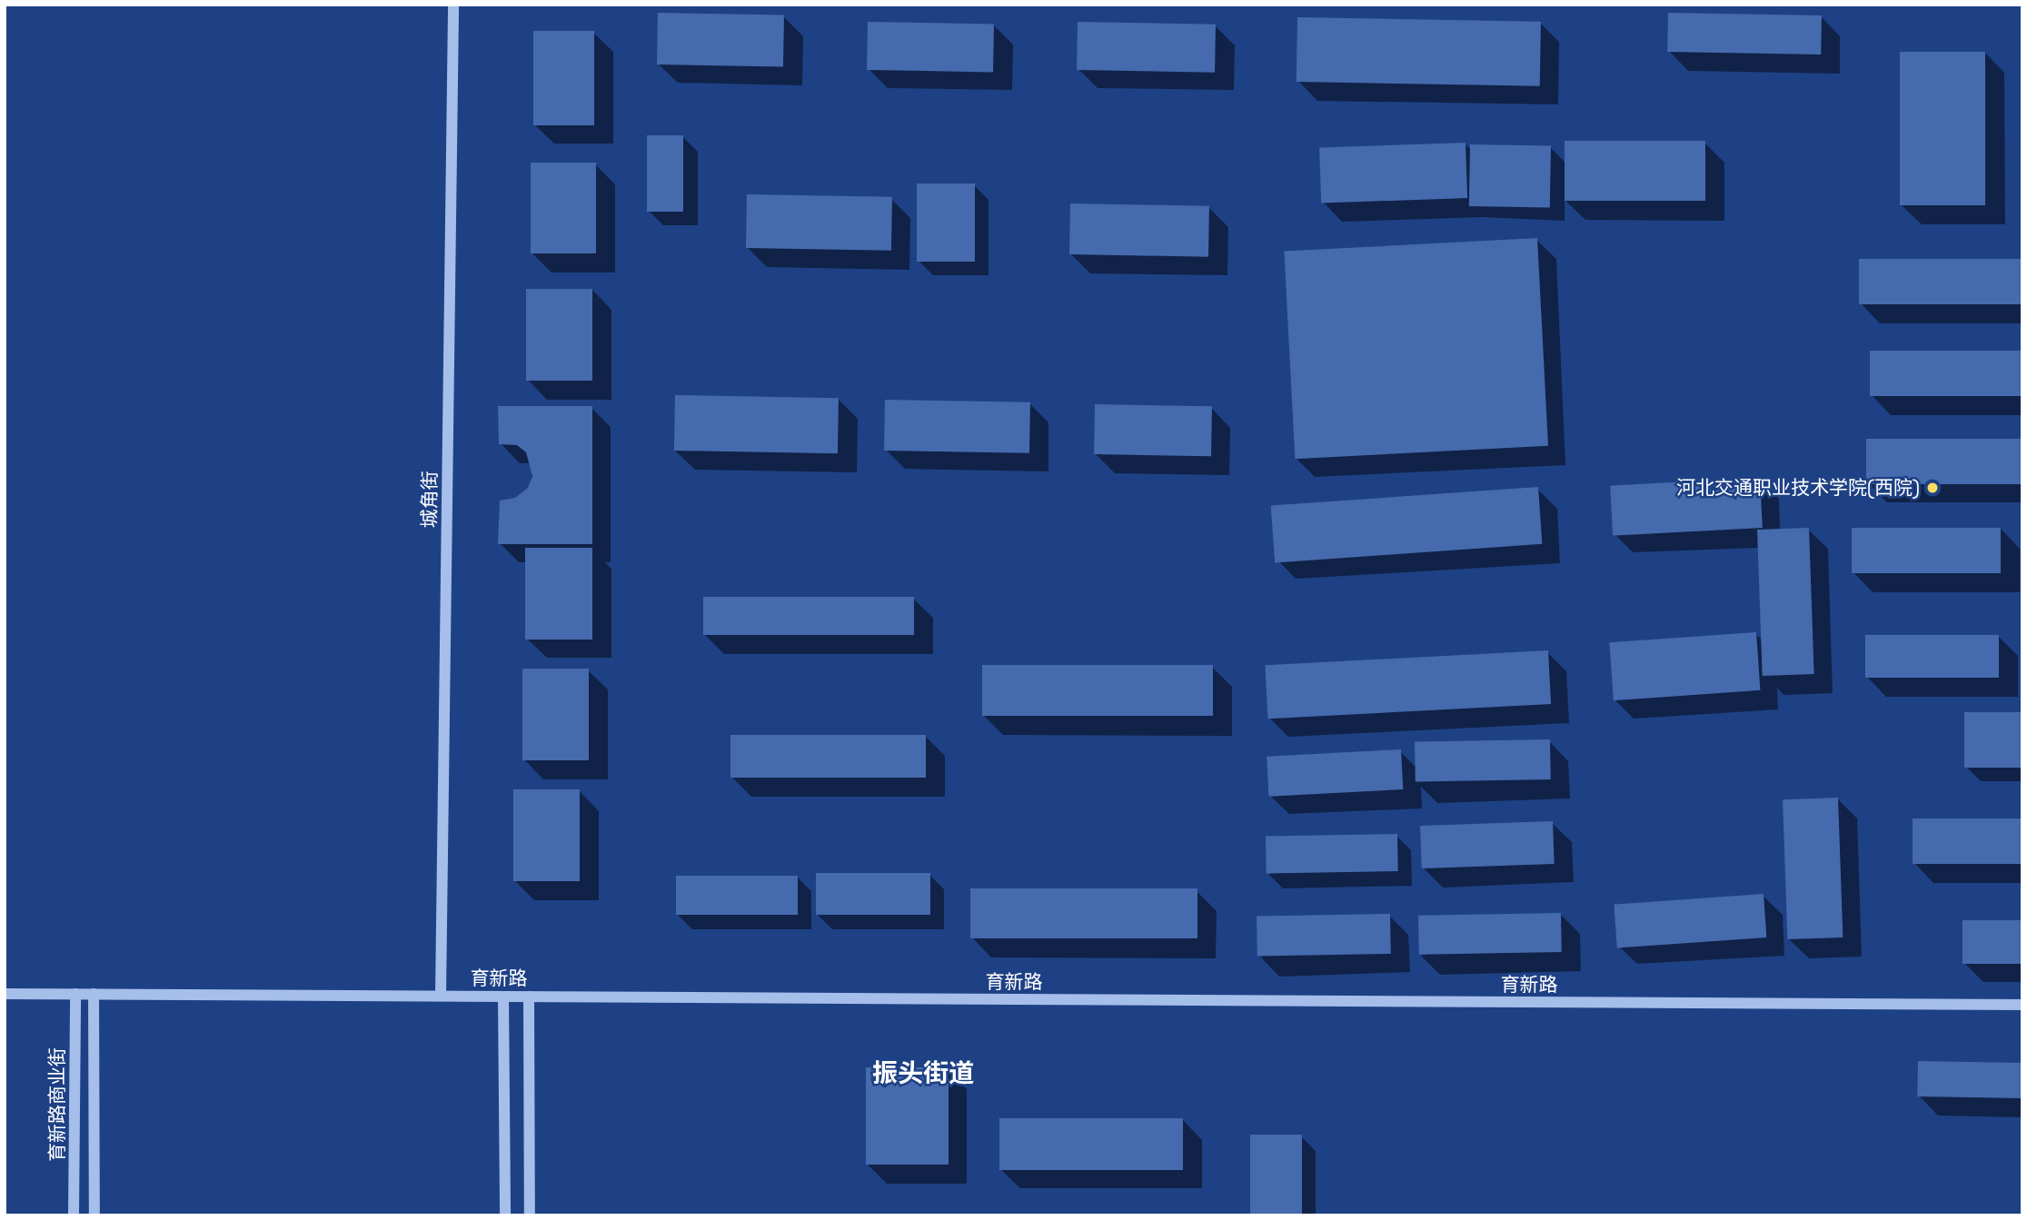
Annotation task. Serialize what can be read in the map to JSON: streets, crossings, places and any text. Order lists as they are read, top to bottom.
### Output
{
  "streets": {
    "street": ["城角街", "育新路", "育新路商业街"]
  },
  "crossings": [
    ["城角街", "育新路"],
    ["育新路", "育新路商业街"]
  ],
  "districts": ["振头街道"],
  "places": ["河北交通职业技术学院(西院)"]
}
